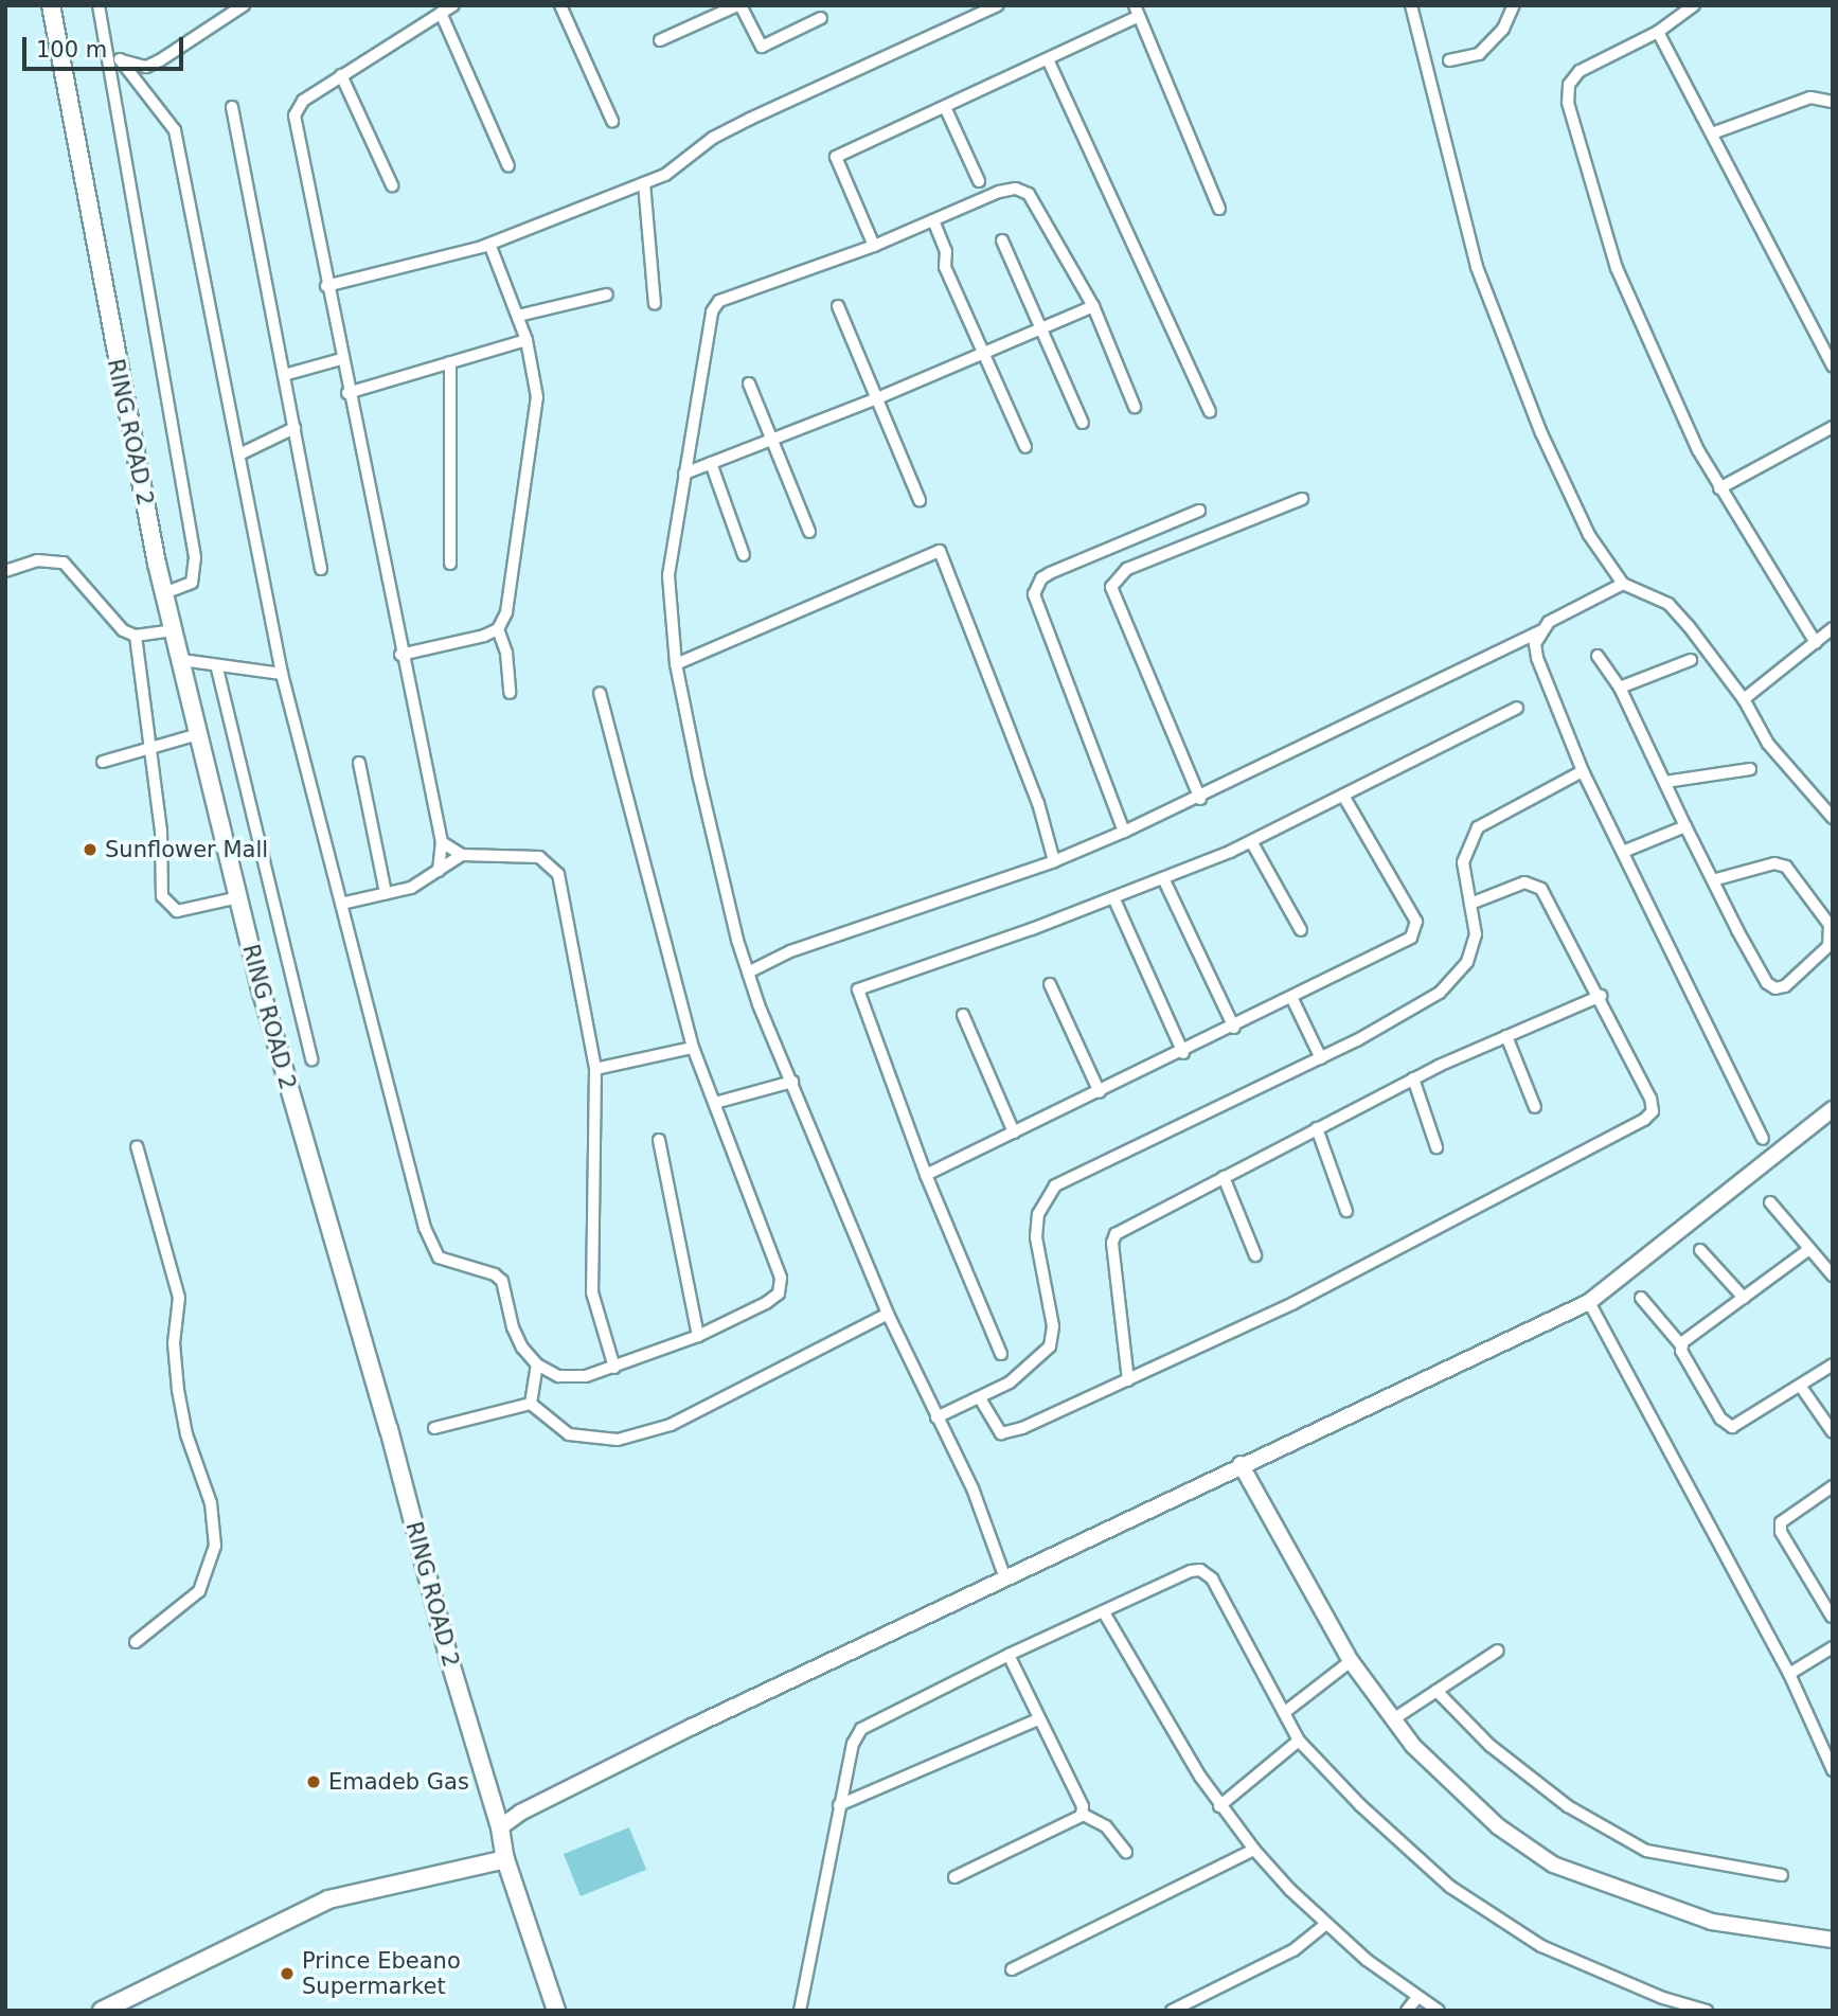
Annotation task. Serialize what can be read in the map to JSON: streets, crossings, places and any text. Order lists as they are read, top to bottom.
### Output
{
  "streets": {
    "main road": ["RING ROAD 2"]
  },
  "places": ["Sunflower Mall", "Emadeb Gas", "Prince Ebeano Supermarket"],
  "scale_bar": "100 m"
}
